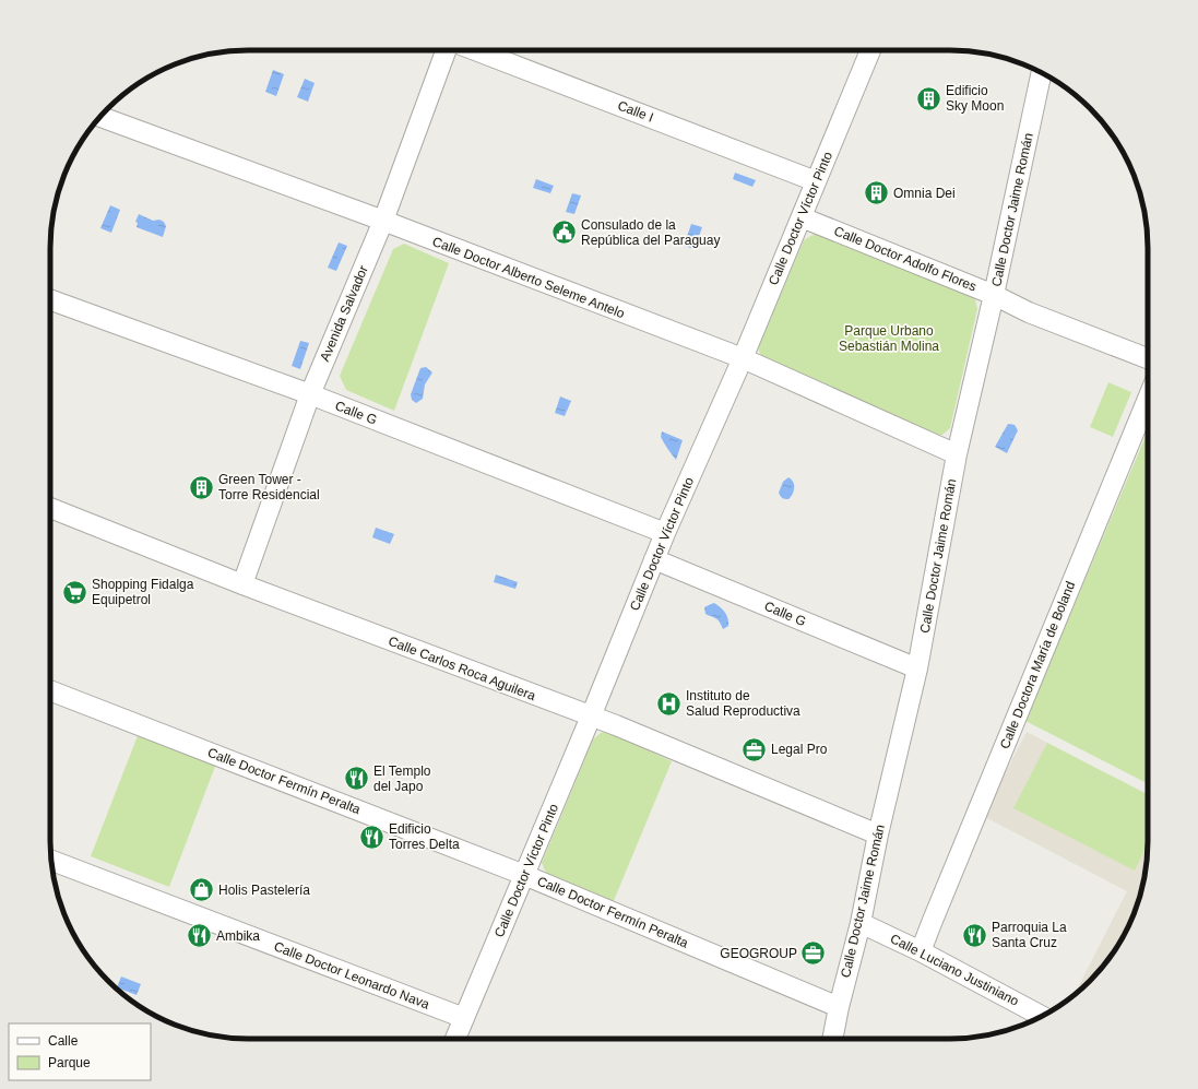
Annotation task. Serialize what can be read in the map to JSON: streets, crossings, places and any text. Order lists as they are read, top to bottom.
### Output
{
  "streets": {
    "street": [
      "Calle I",
      "Calle Doctor Jaime Román",
      "Calle Doctor Víctor Pinto",
      "Calle Doctor Adolfo Flores",
      "Calle Doctor Alberto Seleme Antelo",
      "Avenida Salvador",
      "Calle G",
      "Calle Doctora María de Boland",
      "Calle Carlos Roca Aguilera",
      "Calle Doctor Fermín Peralta",
      "Calle Luciano Justiniano",
      "Calle Doctor Leonardo Nava"
    ]
  },
  "crossings": [
    ["Calle I", "Calle Doctor Víctor Pinto"],
    ["Calle Doctor Jaime Román", "Calle Doctor Adolfo Flores"],
    ["Calle Doctor Jaime Román", "Calle Doctor Alberto Seleme Antelo"],
    ["Calle Doctor Jaime Román", "Calle G"],
    ["Calle Doctor Jaime Román", "Calle Carlos Roca Aguilera"],
    ["Calle Doctor Jaime Román", "Calle Doctor Fermín Peralta"],
    ["Calle Doctor Jaime Román", "Calle Luciano Justiniano"],
    ["Calle Doctor Víctor Pinto", "Calle Doctor Adolfo Flores"],
    ["Calle Doctor Víctor Pinto", "Calle Doctor Alberto Seleme Antelo"],
    ["Calle Doctor Víctor Pinto", "Calle G"],
    ["Calle Doctor Víctor Pinto", "Calle Carlos Roca Aguilera"],
    ["Calle Doctor Víctor Pinto", "Calle Doctor Fermín Peralta"],
    ["Calle Doctor Víctor Pinto", "Calle Doctor Leonardo Nava"],
    ["Calle Doctor Alberto Seleme Antelo", "Avenida Salvador"],
    ["Avenida Salvador", "Calle G"],
    ["Avenida Salvador", "Calle Carlos Roca Aguilera"],
    ["Calle Doctora María de Boland", "Calle Luciano Justiniano"]
  ],
  "parks": ["Parque Urbano Sebastián Molina"],
  "places": {
    "building": ["Edificio Sky Moon", "Omnia Dei", "Green Tower - Torre Residencial"],
    "public building": ["Consulado de la República del Paraguay"],
    "supermarket": ["Shopping Fidalga Equipetrol"],
    "hospital": ["Instituto de Salud Reproductiva"],
    "office": ["Legal Pro", "GEOGROUP"],
    "restaurant": [
      "El Templo del Japo",
      "Edificio Torres Delta",
      "Parroquia La Santa Cruz",
      "Ambika"
    ],
    "shop": ["Holis Pastelería"]
  },
  "legend": ["Calle", "Parque"]
}
